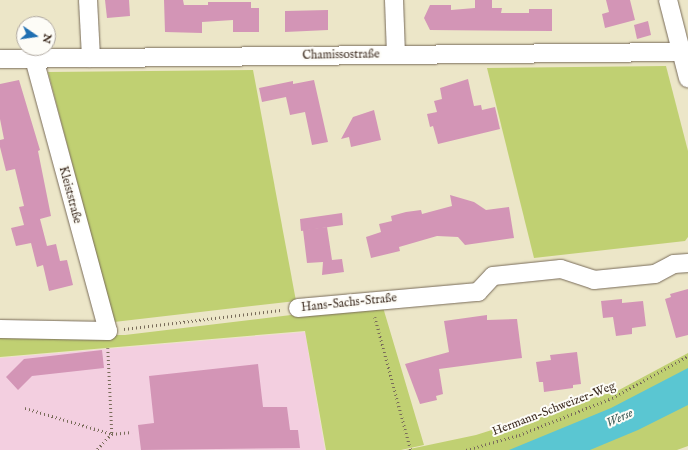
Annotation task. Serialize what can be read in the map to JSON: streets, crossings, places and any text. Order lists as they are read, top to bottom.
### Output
{
  "streets": {
    "street": ["Chamissostraße", "Kleiststraße", "Hans-Sachs-Straße"],
    "path": ["Hermann-Schweizer-Weg"]
  },
  "crossings": [
    ["Chamissostraße", "Kleiststraße"],
    ["Kleiststraße", "Hans-Sachs-Straße"]
  ],
  "water": ["Werse"],
  "north": "right"
}
